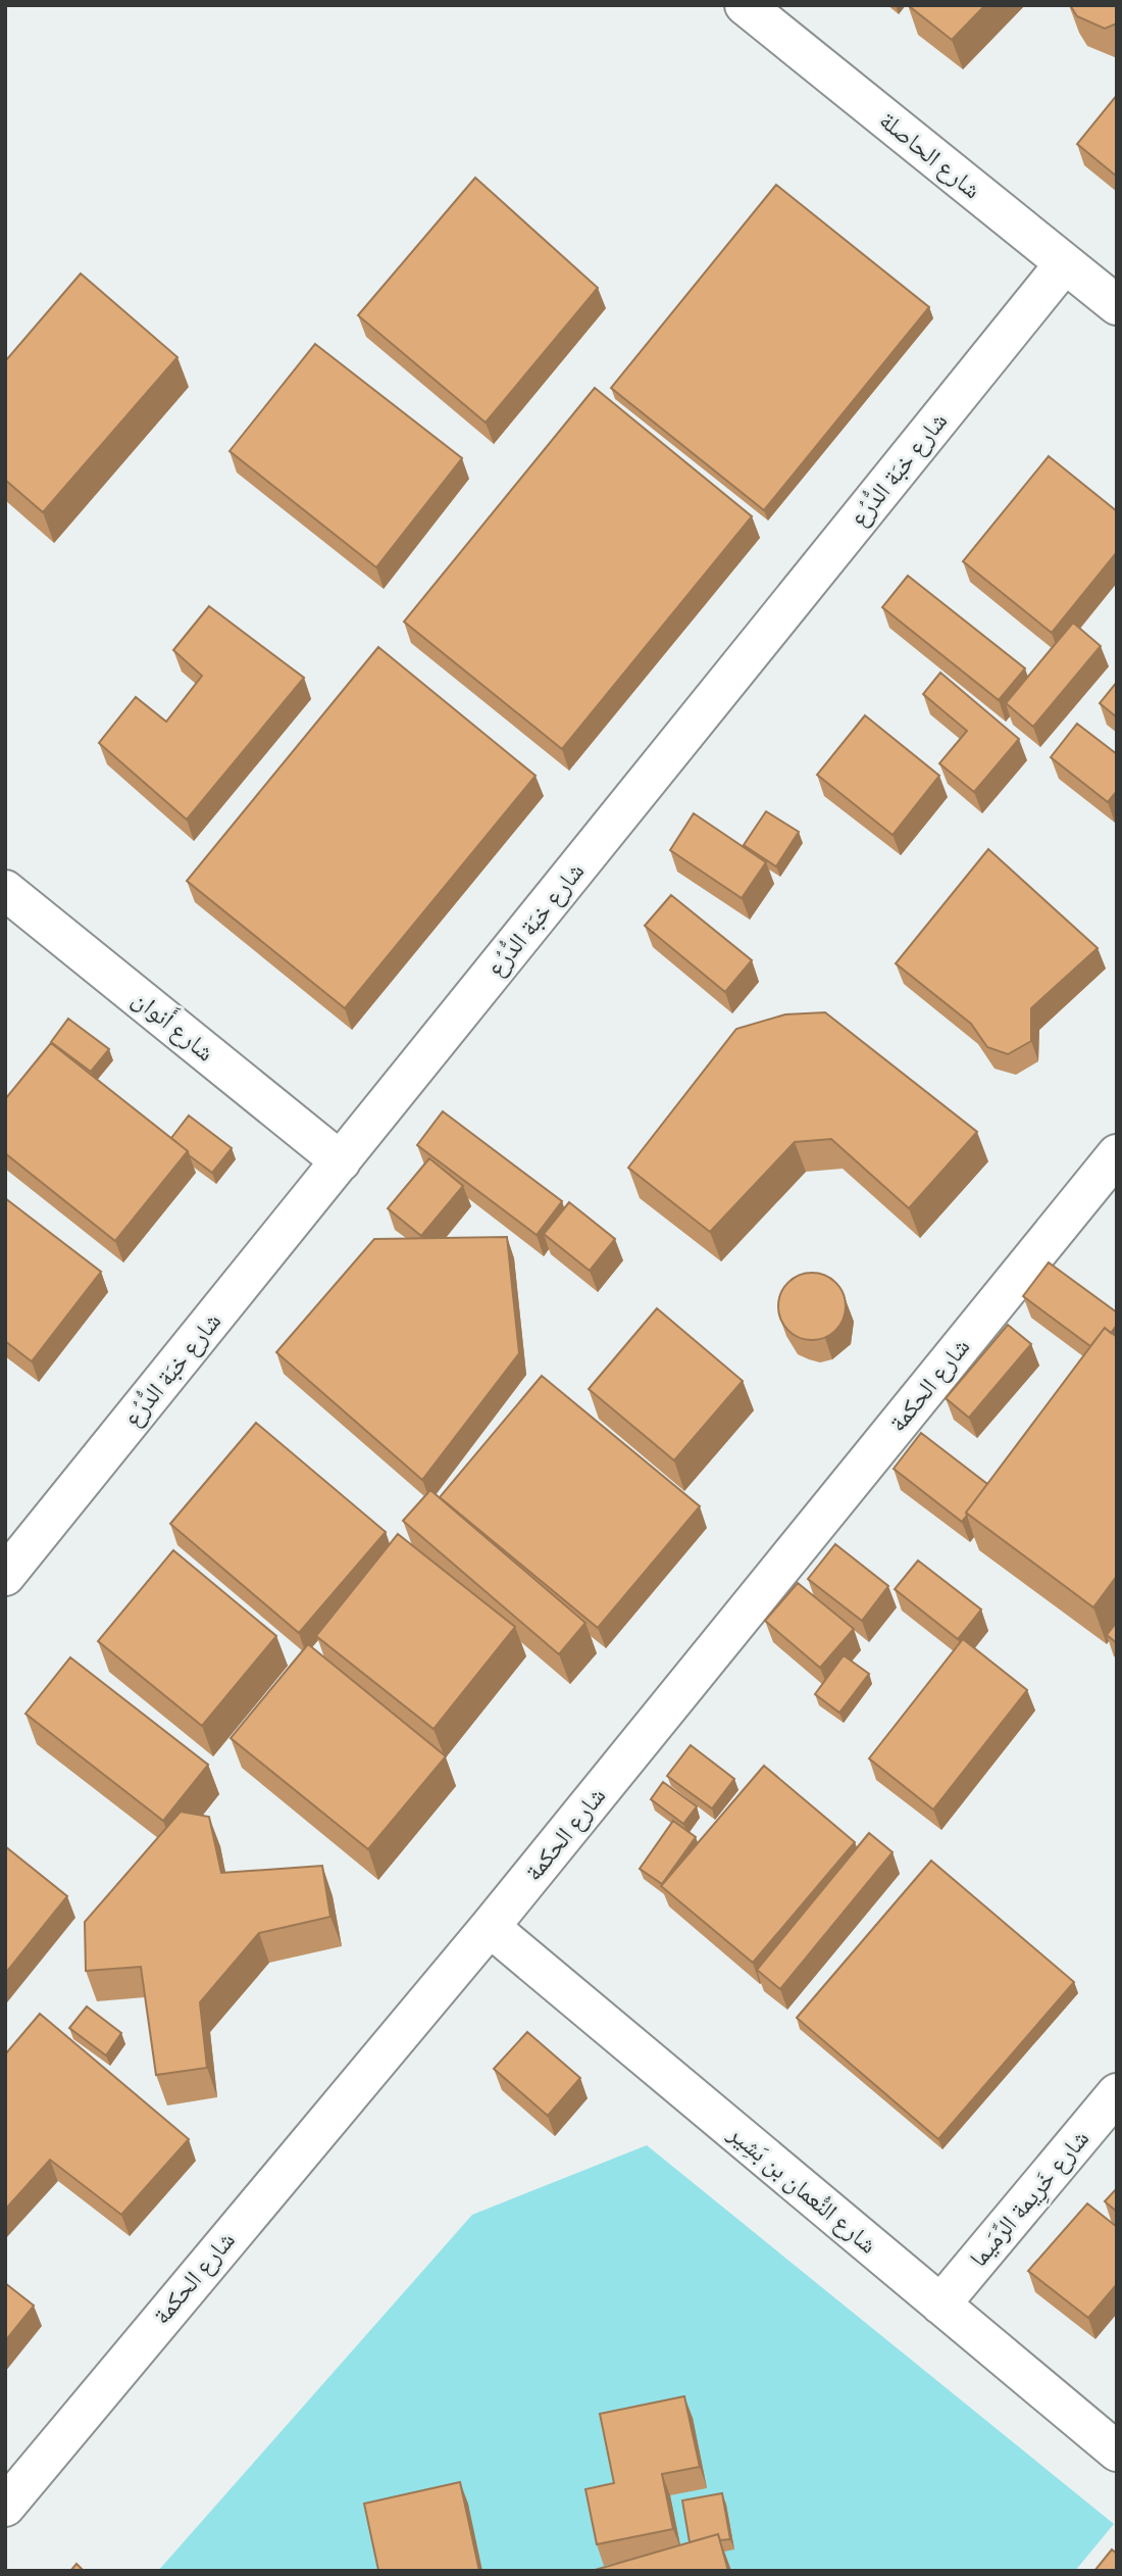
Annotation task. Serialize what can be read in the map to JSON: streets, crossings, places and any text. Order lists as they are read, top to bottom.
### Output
{
  "streets": {
    "street": [
      "شارع الحاصلة",
      "شارع خبَة الدُّرُع",
      "شارع أَنوان",
      "شارع الحكمة",
      "شارع النُّعمان بن بَشِير",
      "شارع خَرِيمة الرِّمَيما"
    ]
  },
  "crossings": [
    ["شارع الحاصلة", "شارع خبَة الدُّرُع"],
    ["شارع خبَة الدُّرُع", "شارع أَنوان"],
    ["شارع الحكمة", "شارع النُّعمان بن بَشِير"],
    ["شارع النُّعمان بن بَشِير", "شارع خَرِيمة الرِّمَيما"]
  ]
}
